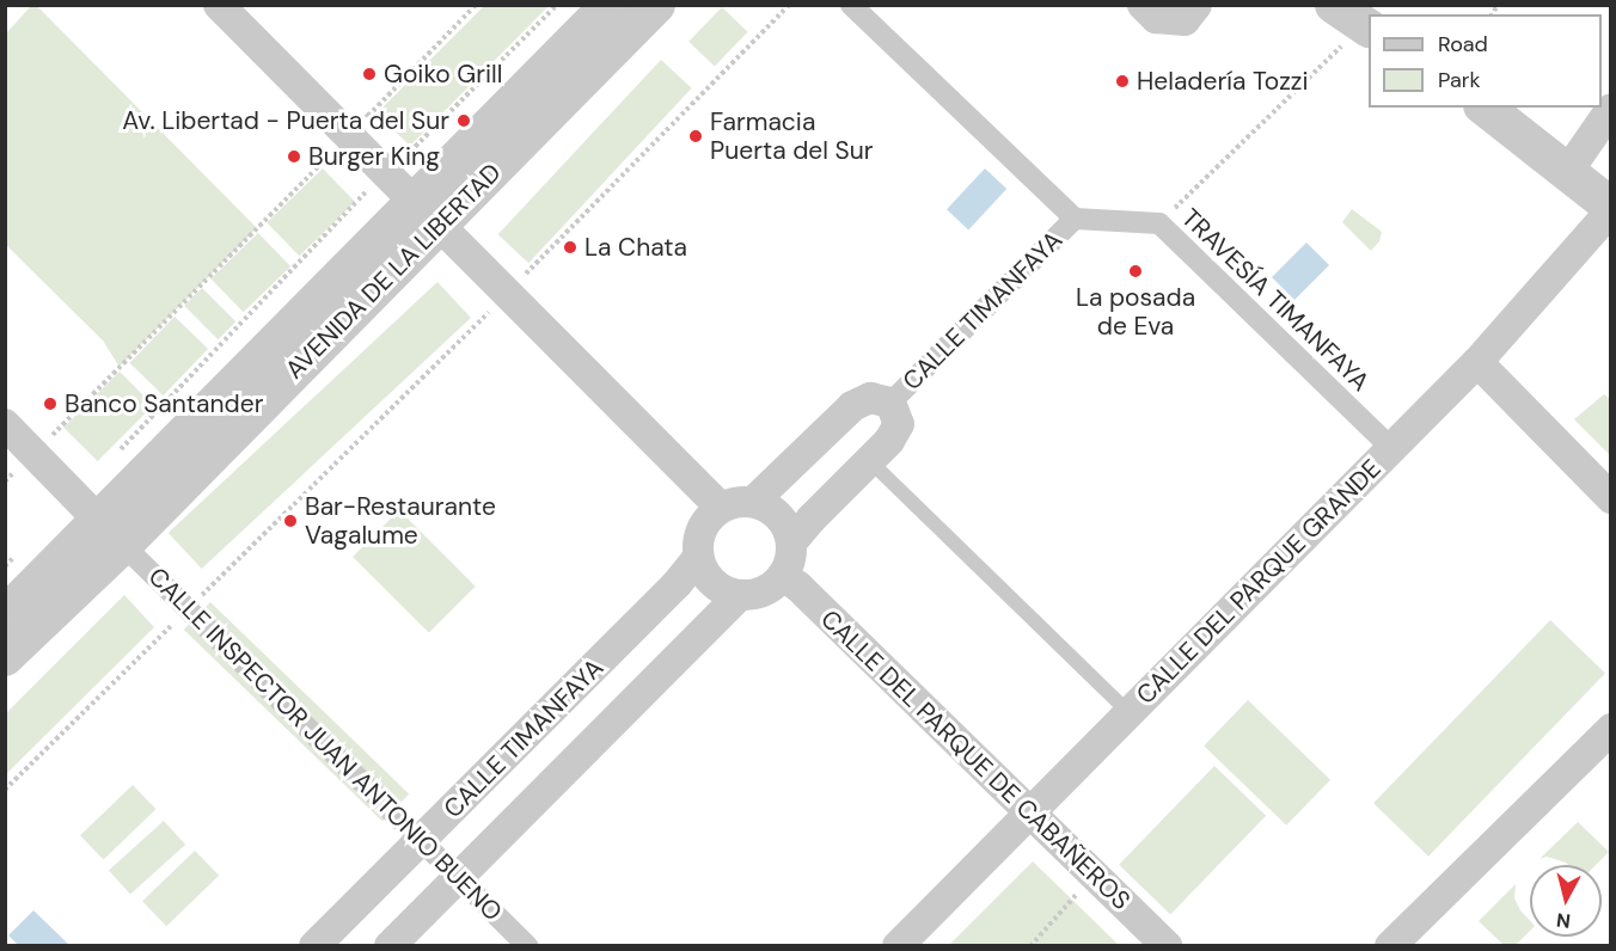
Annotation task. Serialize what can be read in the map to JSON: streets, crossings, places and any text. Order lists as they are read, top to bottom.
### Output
{
  "streets": {
    "street": [
      "AVENIDA DE LA LIBERTAD",
      "TRAVESÍA TIMANFAYA",
      "CALLE TIMANFAYA",
      "CALLE DEL PARQUE GRANDE",
      "CALLE INSPECTOR JUAN ANTONIO BUENO",
      "CALLE DEL PARQUE DE CABAÑEROS"
    ]
  },
  "crossings": [
    ["AVENIDA DE LA LIBERTAD", "CALLE INSPECTOR JUAN ANTONIO BUENO"],
    ["TRAVESÍA TIMANFAYA", "CALLE TIMANFAYA"],
    ["TRAVESÍA TIMANFAYA", "CALLE DEL PARQUE GRANDE"],
    ["CALLE TIMANFAYA", "CALLE INSPECTOR JUAN ANTONIO BUENO"],
    ["CALLE TIMANFAYA", "CALLE DEL PARQUE DE CABAÑEROS"],
    ["CALLE DEL PARQUE GRANDE", "CALLE DEL PARQUE DE CABAÑEROS"]
  ],
  "places": [
    "Goiko Grill",
    "Heladería Tozzi",
    "Av. Libertad - Puerta del Sur",
    "Farmacia Puerta del Sur",
    "Burger King",
    "La Chata",
    "La posada de Eva",
    "Banco Santander",
    "Bar-Restaurante Vagalume"
  ],
  "legend": ["Road", "Park"],
  "north": "bottom"
}
